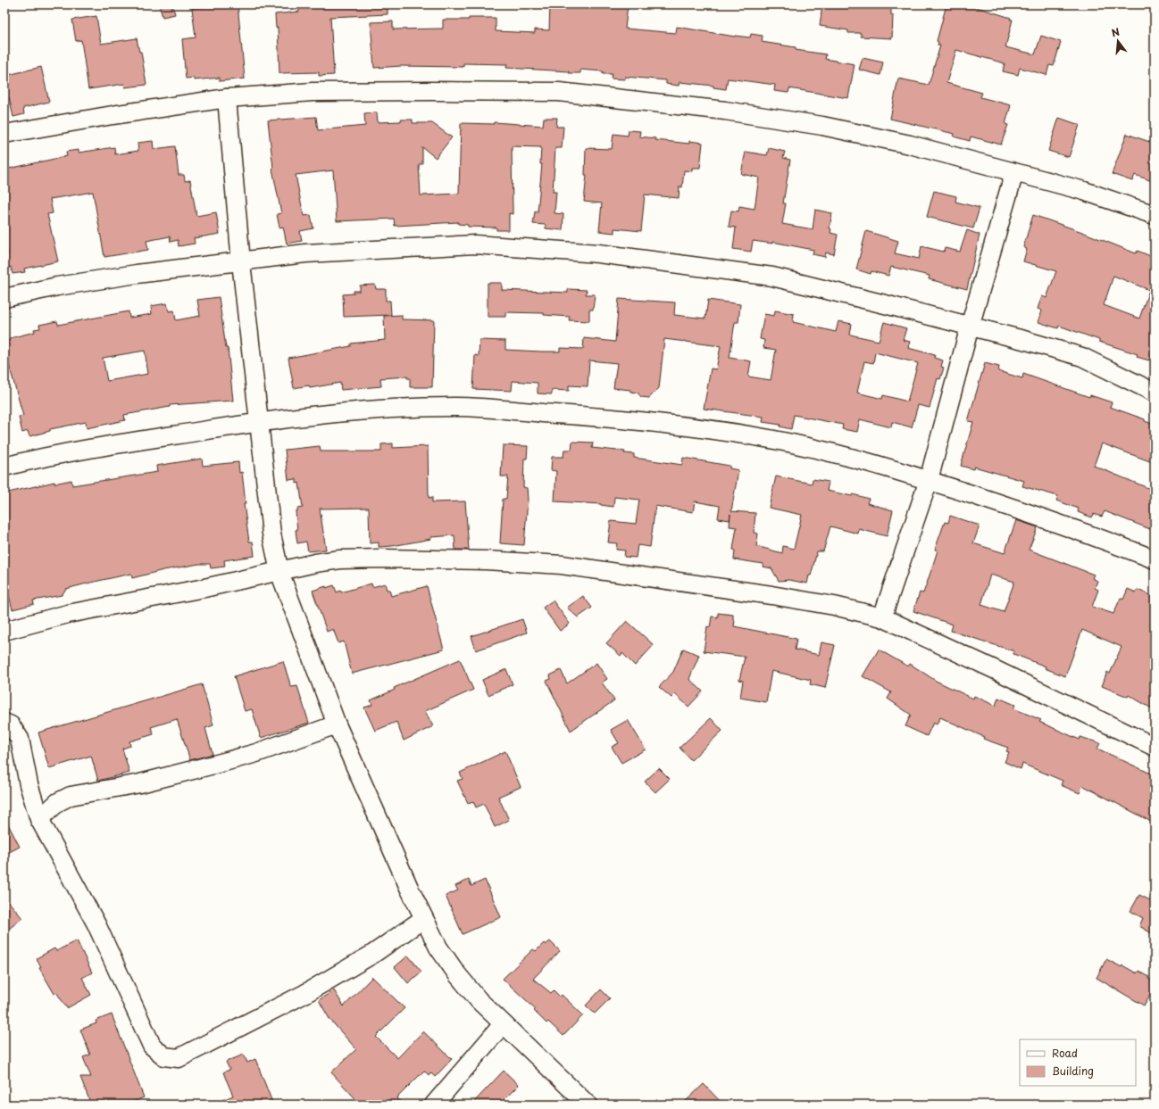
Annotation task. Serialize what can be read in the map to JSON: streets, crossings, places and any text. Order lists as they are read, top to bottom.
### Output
{
  "legend": ["Road", "Building"],
  "north": "top"
}
